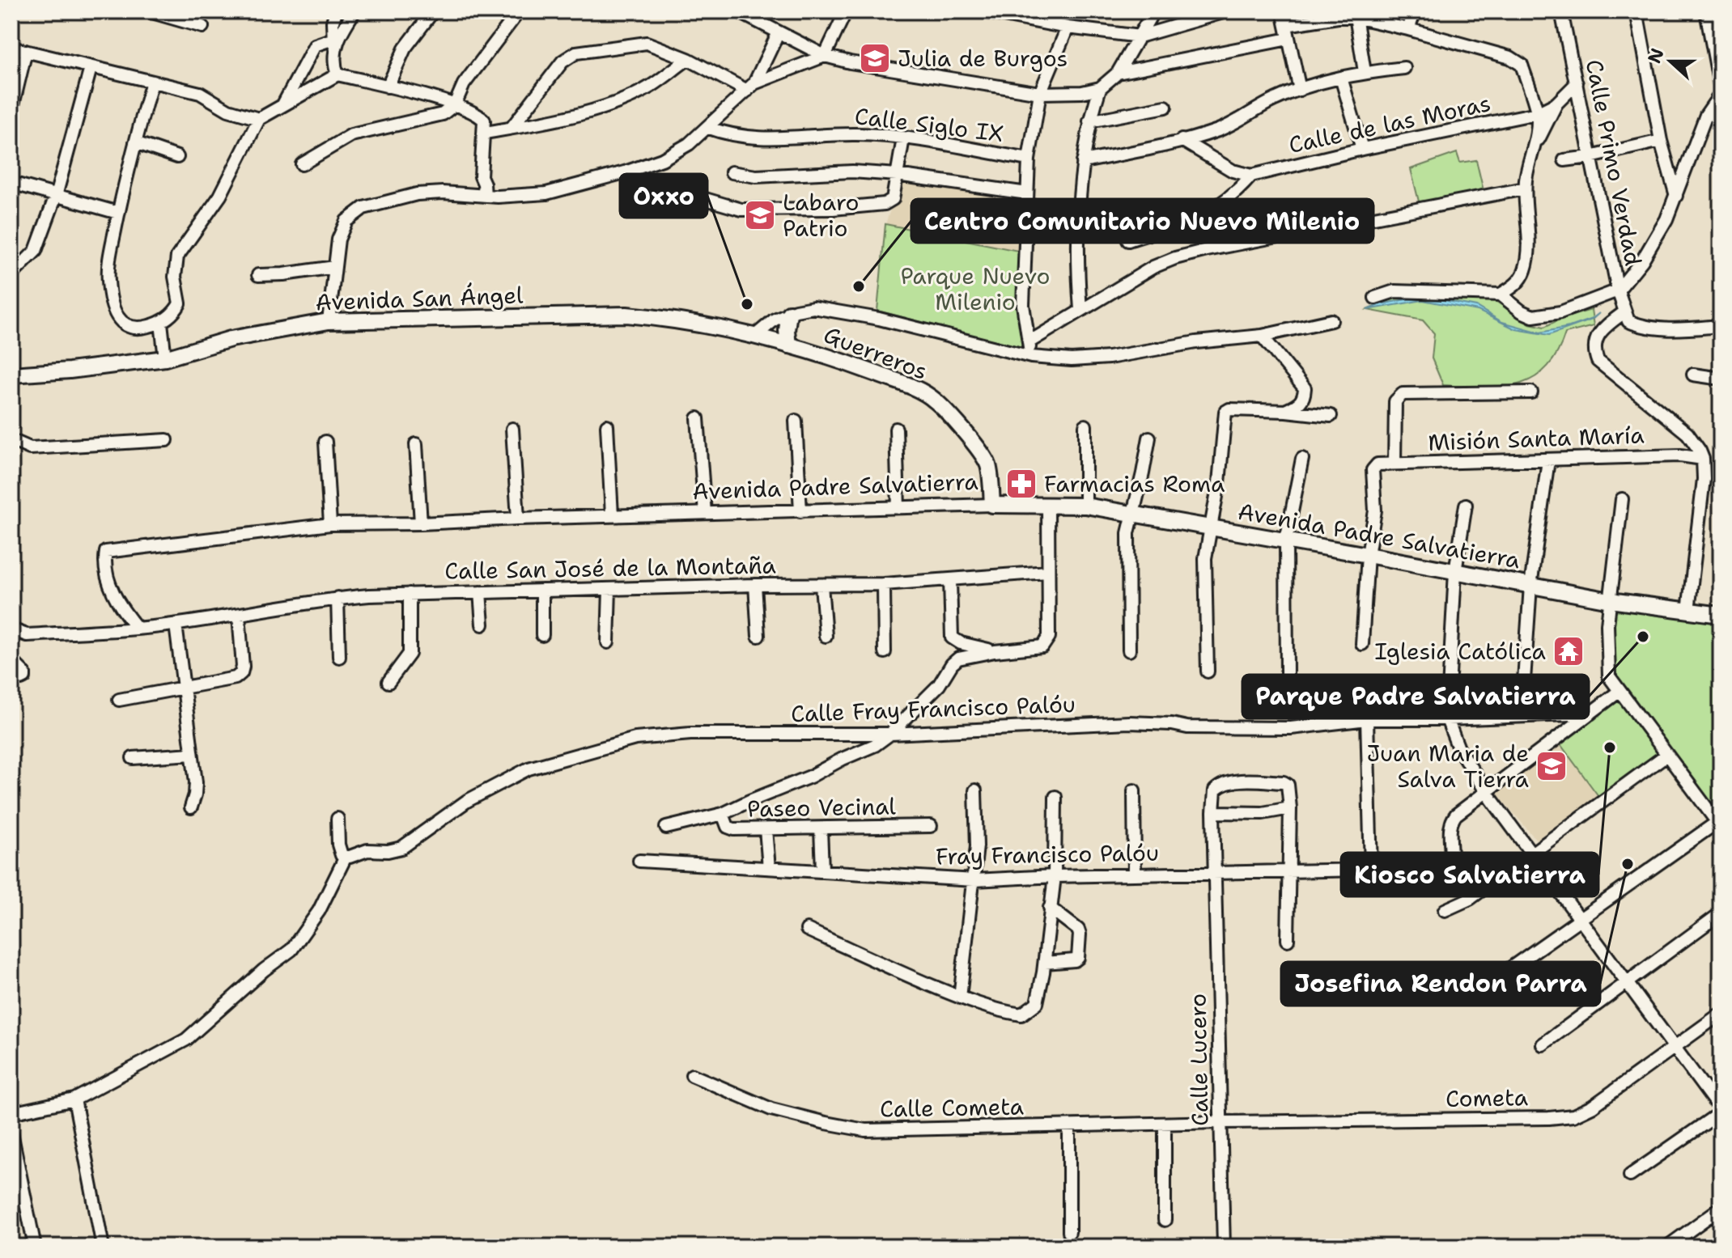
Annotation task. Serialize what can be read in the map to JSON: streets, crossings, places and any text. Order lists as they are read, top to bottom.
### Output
{
  "streets": {
    "main road": ["Avenida San Ángel", "Guerreros", "Avenida Padre Salvatierra"],
    "street": [
      "Calle de las Moras",
      "Calle Siglo IX",
      "Calle Primo Verdad",
      "Misión Santa María",
      "Calle San José de la Montaña",
      "Calle Fray Francisco Palóu",
      "Paseo Vecinal",
      "Fray Francisco Palóu",
      "Calle Lucero",
      "Cometa",
      "Calle Cometa"
    ]
  },
  "crossings": [
    ["Avenida San Ángel", "Guerreros"],
    ["Guerreros", "Avenida Padre Salvatierra"],
    ["Misión Santa María", "Avenida Padre Salvatierra"],
    ["Avenida Padre Salvatierra", "Calle San José de la Montaña"],
    ["Calle Fray Francisco Palóu", "Paseo Vecinal"],
    ["Fray Francisco Palóu", "Calle Lucero"],
    ["Calle Lucero", "Cometa"],
    ["Calle Lucero", "Calle Cometa"],
    ["Cometa", "Calle Cometa"]
  ],
  "parks": ["Parque Nuevo Milenio"],
  "places": {
    "school or university": ["Julia de Burgos", "Labaro Patrio", "Juan Maria de Salva Tierra"],
    "other": [
      "Centro Comunitario Nuevo Milenio",
      "Oxxo",
      "Parque Padre Salvatierra",
      "Kiosco Salvatierra",
      "Josefina Rendon Parra"
    ],
    "pharmacy": ["Farmacias Roma"],
    "temple": ["Iglesia Católica"]
  },
  "north": "left"
}
